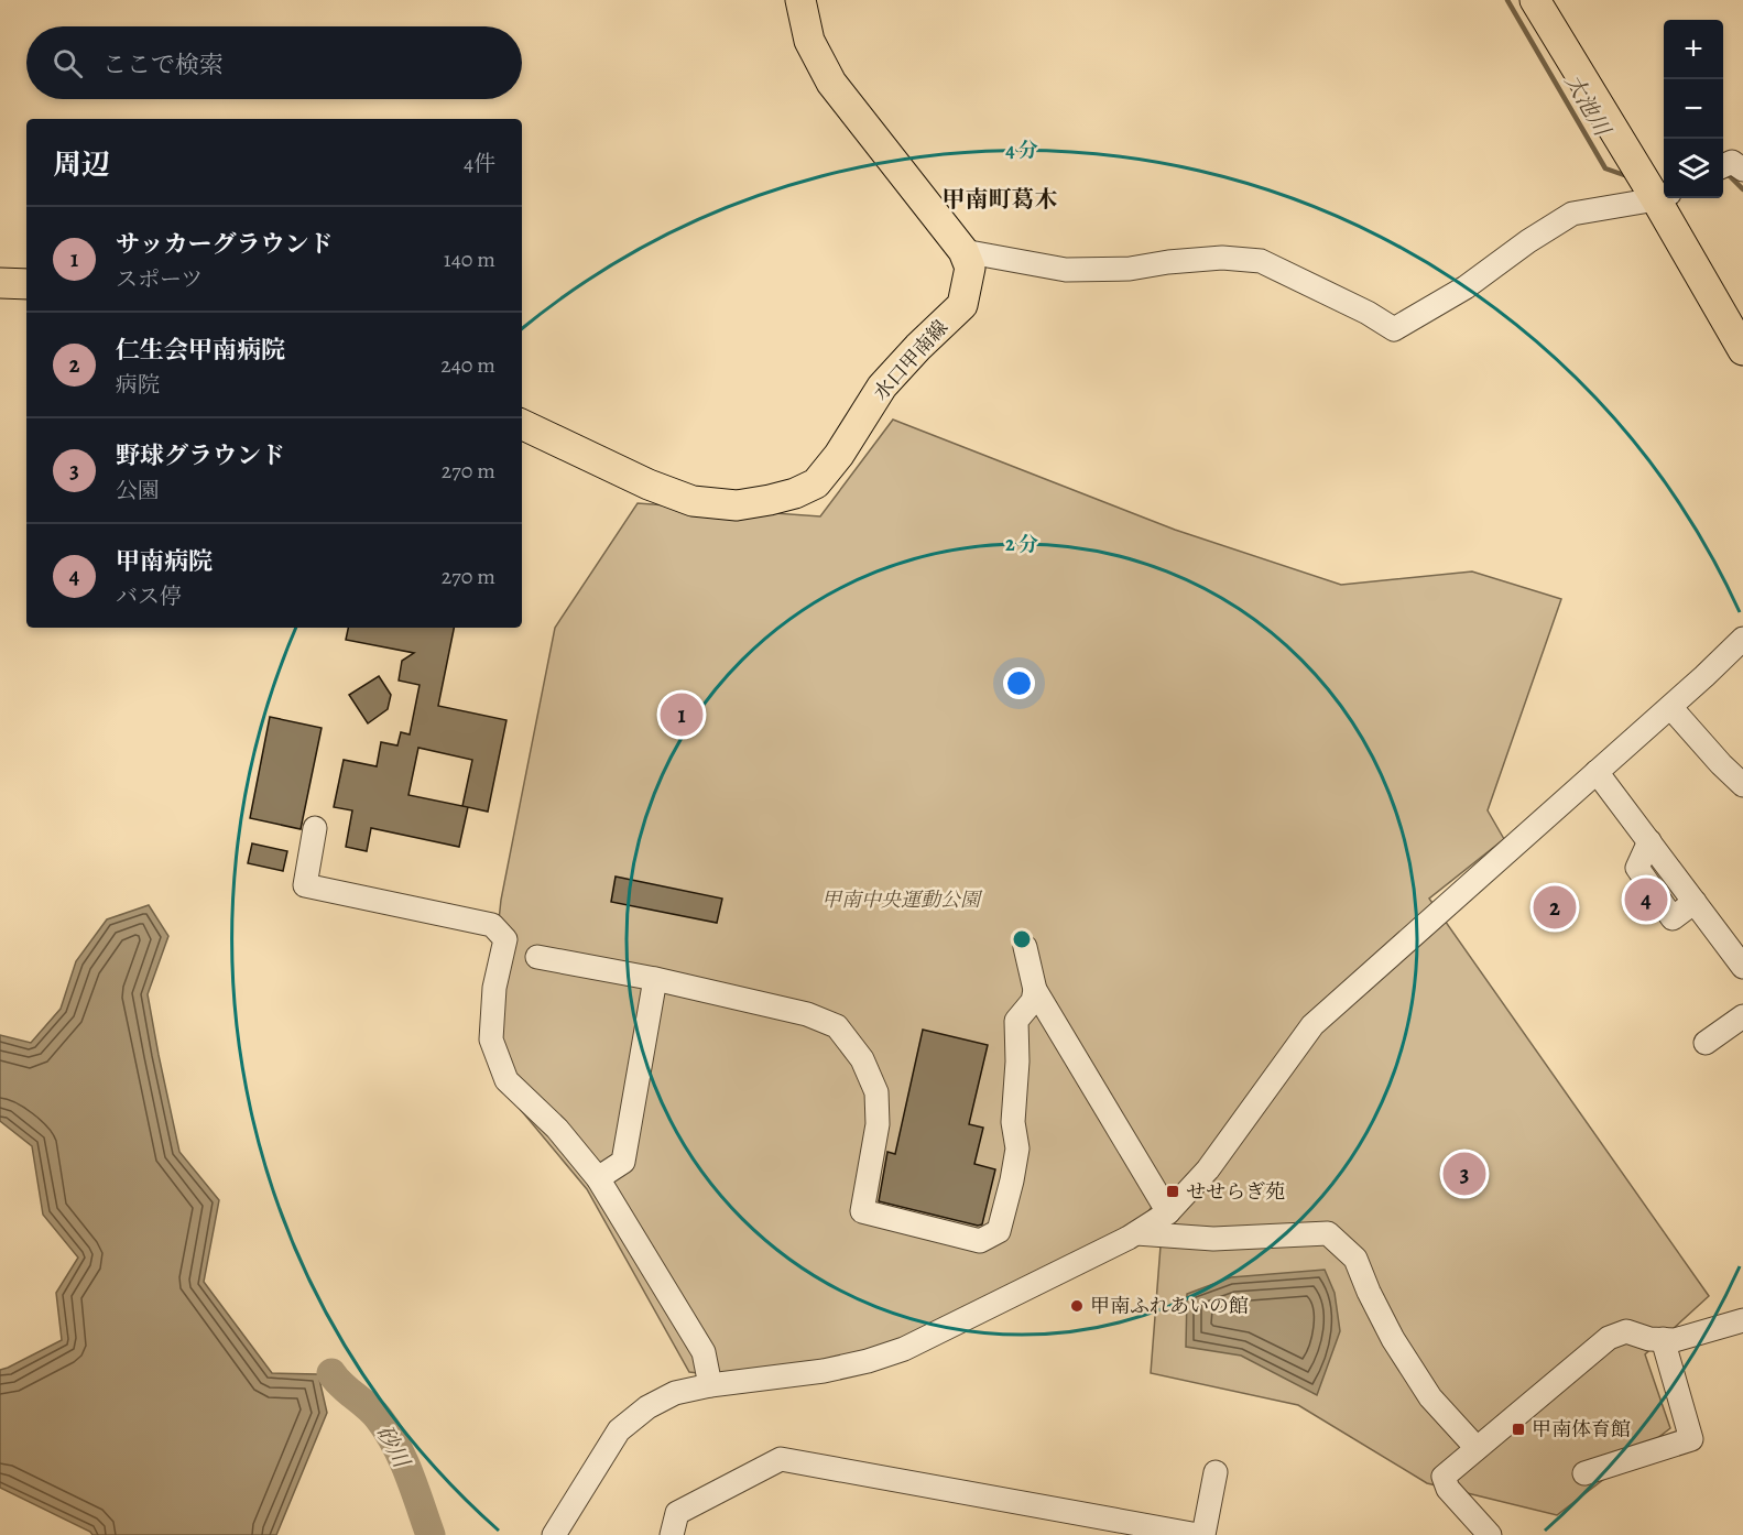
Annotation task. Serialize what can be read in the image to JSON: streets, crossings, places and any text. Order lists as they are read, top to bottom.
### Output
{
  "streets": {
    "main road": ["水口甲南線"]
  },
  "districts": ["甲南町葛木"],
  "water": ["大池川", "砂川"],
  "parks": ["甲南中央運動公園"],
  "places": {
    "transit": ["せせらぎ苑", "甲南体育館"],
    "other": ["甲南ふれあいの館"]
  },
  "page": {
    "map_buttons": ["+", "−"],
    "search": "ここで検索",
    "heading": ["周辺", "4件"],
    "list": [
      {
        "mark": "1",
        "name": "サッカーグラウンド",
        "note": "スポーツ",
        "value": "140 m"
      },
      {
        "mark": "2",
        "name": "仁生会甲南病院",
        "note": "病院",
        "value": "240 m"
      },
      {
        "mark": "3",
        "name": "野球グラウンド",
        "note": "公園",
        "value": "270 m"
      },
      {
        "mark": "4",
        "name": "甲南病院",
        "note": "バス停",
        "value": "270 m"
      }
    ],
    "pins": [
      "1",
      "4",
      "2",
      "3"
    ]
  },
  "rings": ["4 分", "2 分"]
}
